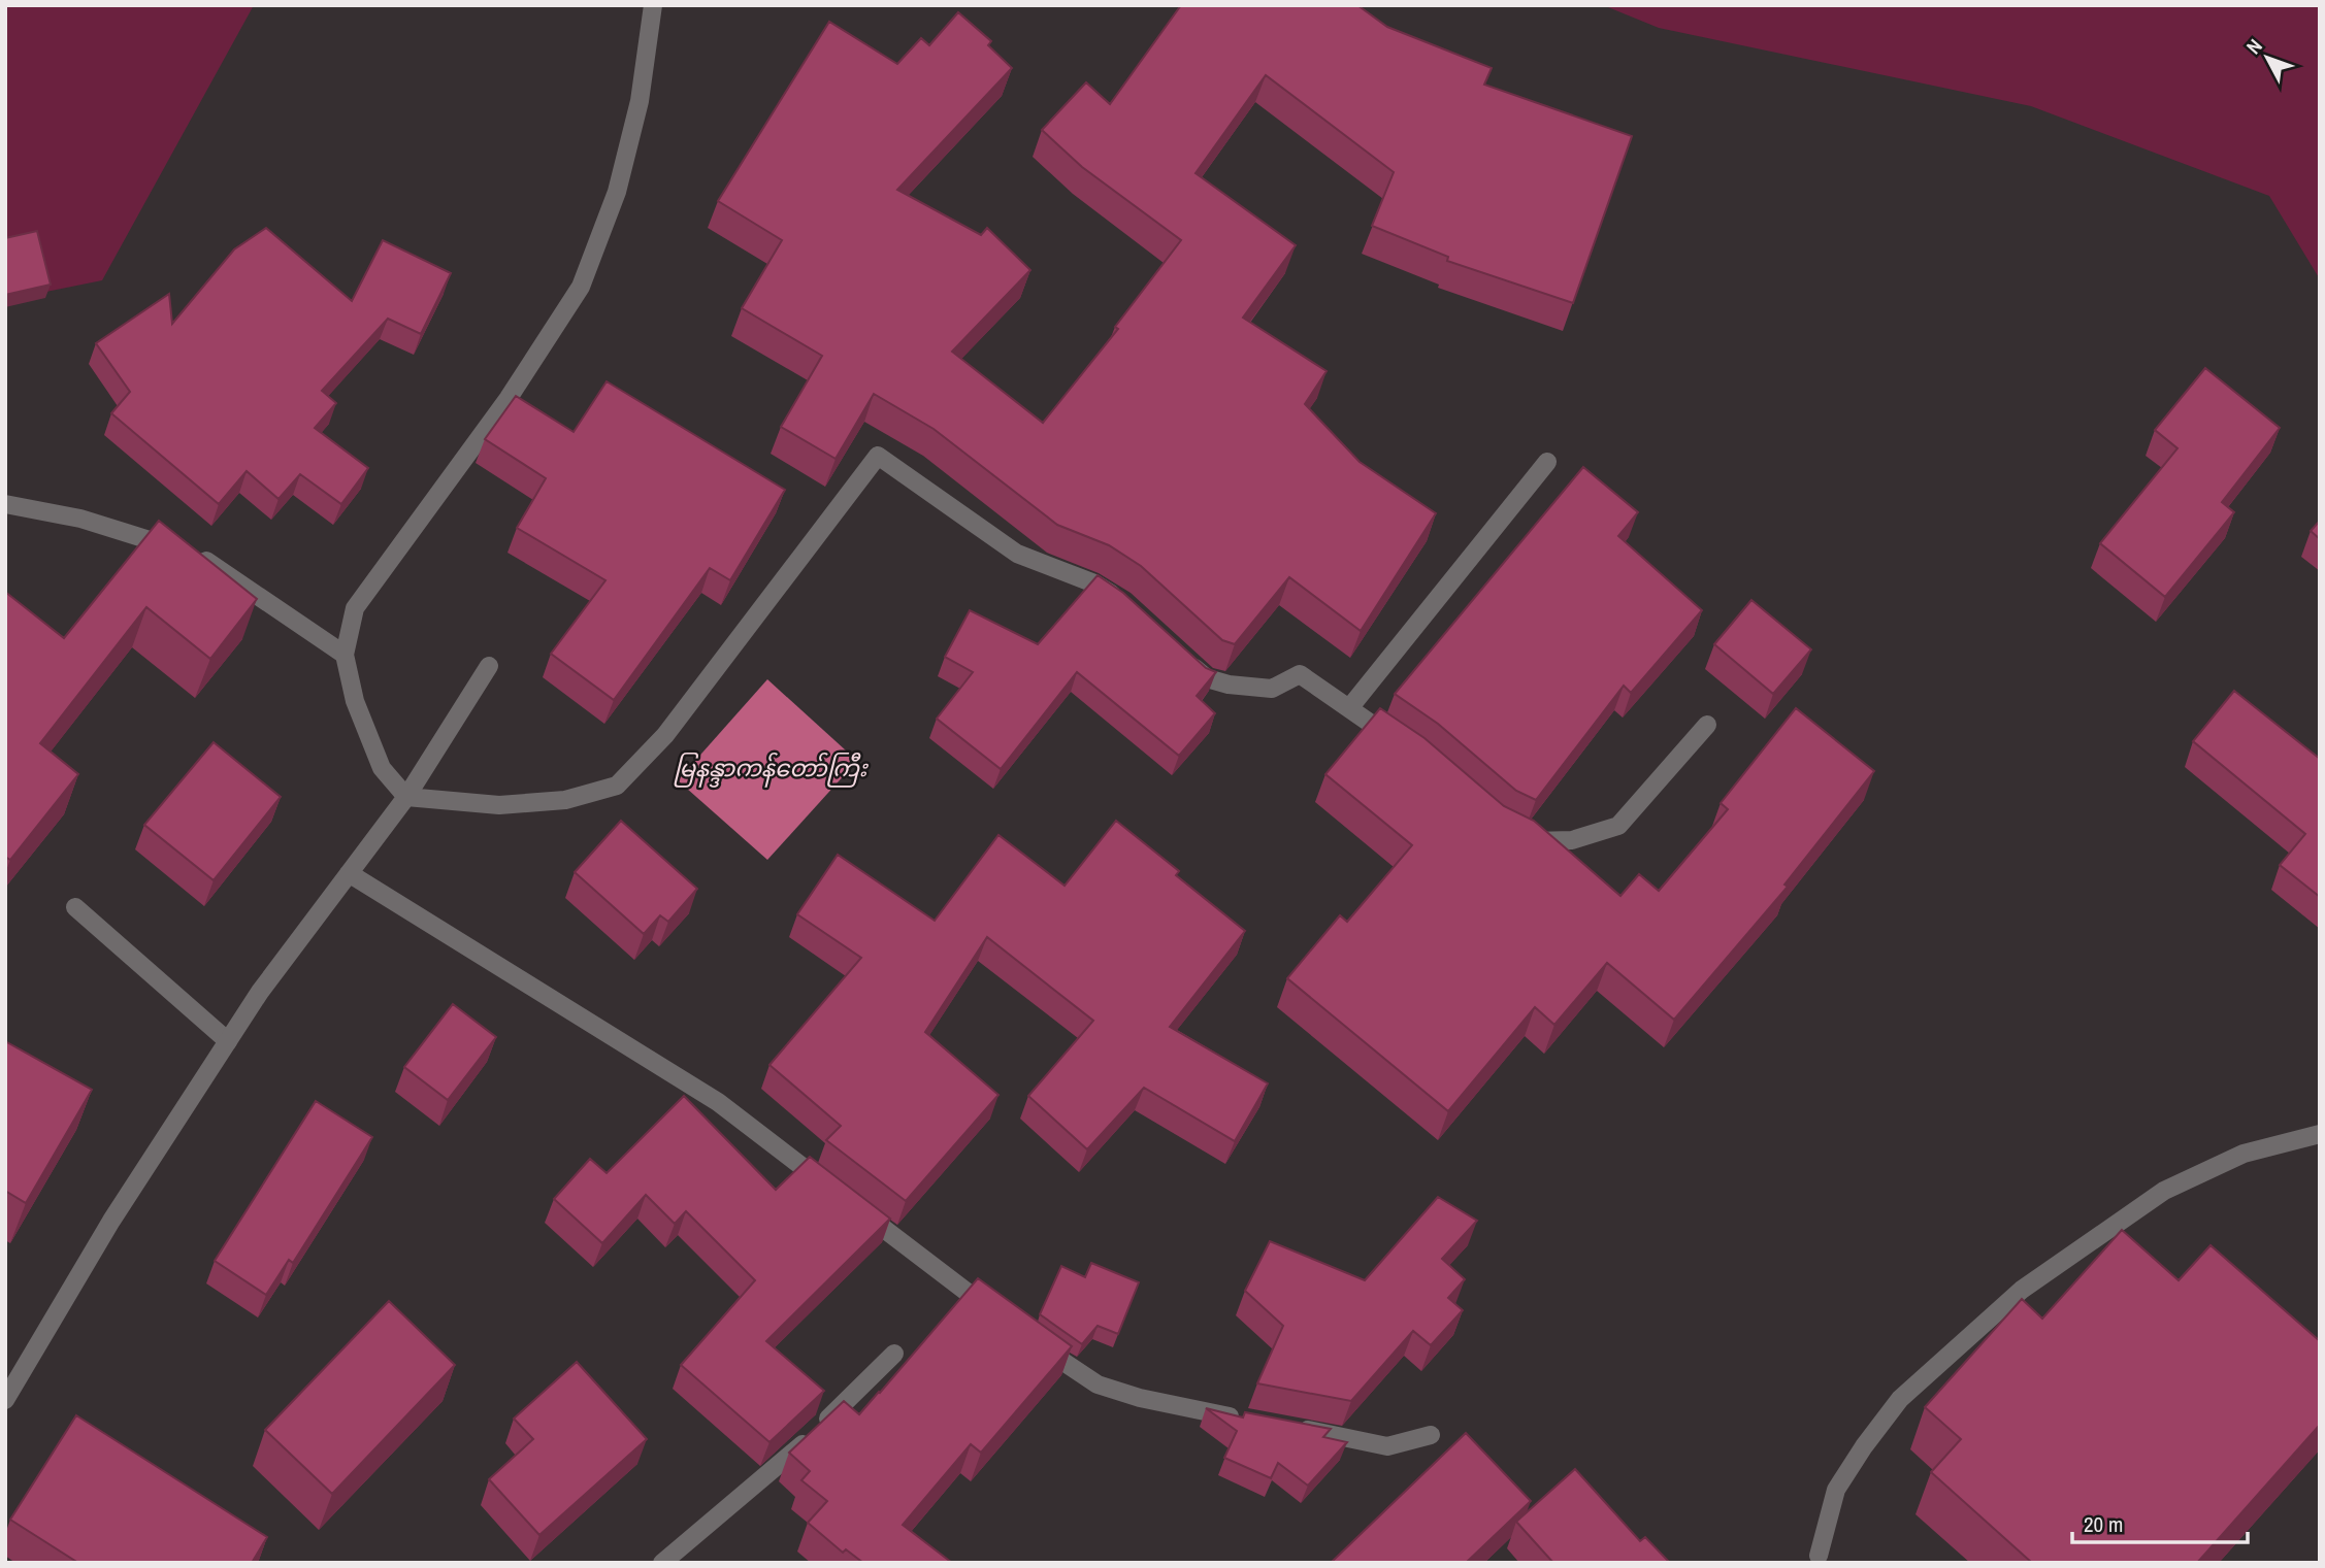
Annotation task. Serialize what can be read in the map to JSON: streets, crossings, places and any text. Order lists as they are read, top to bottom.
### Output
{
  "water": ["မြနန္ဒာကန်တော်ကြီး"],
  "scale_bar": "20 m",
  "north": "top left"
}
